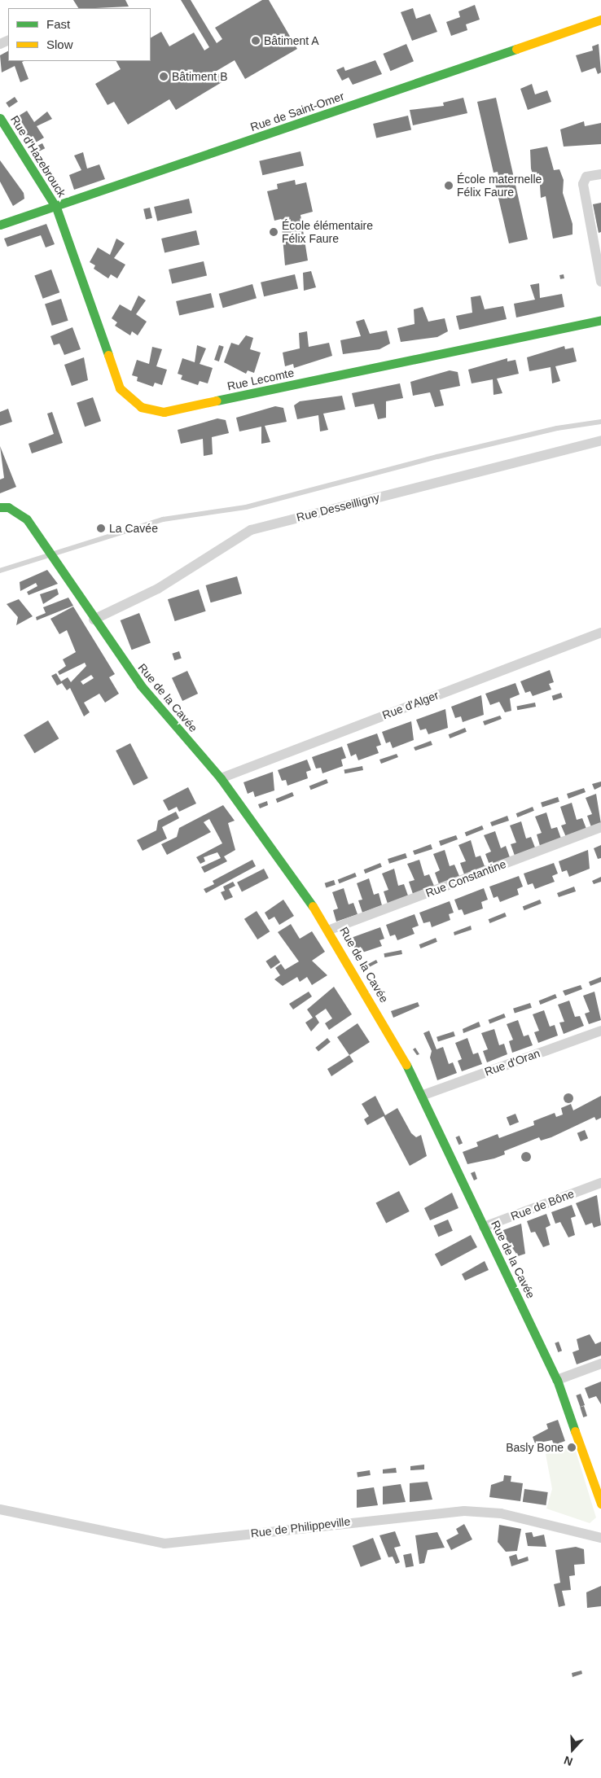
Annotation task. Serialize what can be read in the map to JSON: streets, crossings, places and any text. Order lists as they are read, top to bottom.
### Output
{
  "streets": {
    "street": [
      "Rue de Saint-Omer",
      "Rue d'Hazebrouck",
      "Rue Lecomte",
      "Rue Desseilligny",
      "Rue de la Cavée",
      "Rue d'Alger",
      "Rue Constantine",
      "Rue d'Oran",
      "Rue de Bône",
      "Rue de Philippeville"
    ]
  },
  "crossings": [
    ["Rue de Saint-Omer", "Rue d'Hazebrouck"],
    ["Rue de Saint-Omer", "Rue Lecomte"],
    ["Rue d'Hazebrouck", "Rue Lecomte"],
    ["Rue Desseilligny", "Rue de la Cavée"],
    ["Rue de la Cavée", "Rue d'Alger"],
    ["Rue de la Cavée", "Rue Constantine"],
    ["Rue de la Cavée", "Rue d'Oran"],
    ["Rue de la Cavée", "Rue de Bône"]
  ],
  "places": [
    "Bâtiment A",
    "Bâtiment B",
    "École maternelle Félix Faure",
    "École élémentaire Félix Faure",
    "La Cavée",
    "Basly Bone"
  ],
  "legend": ["Fast", "Slow"],
  "north": "bottom"
}
